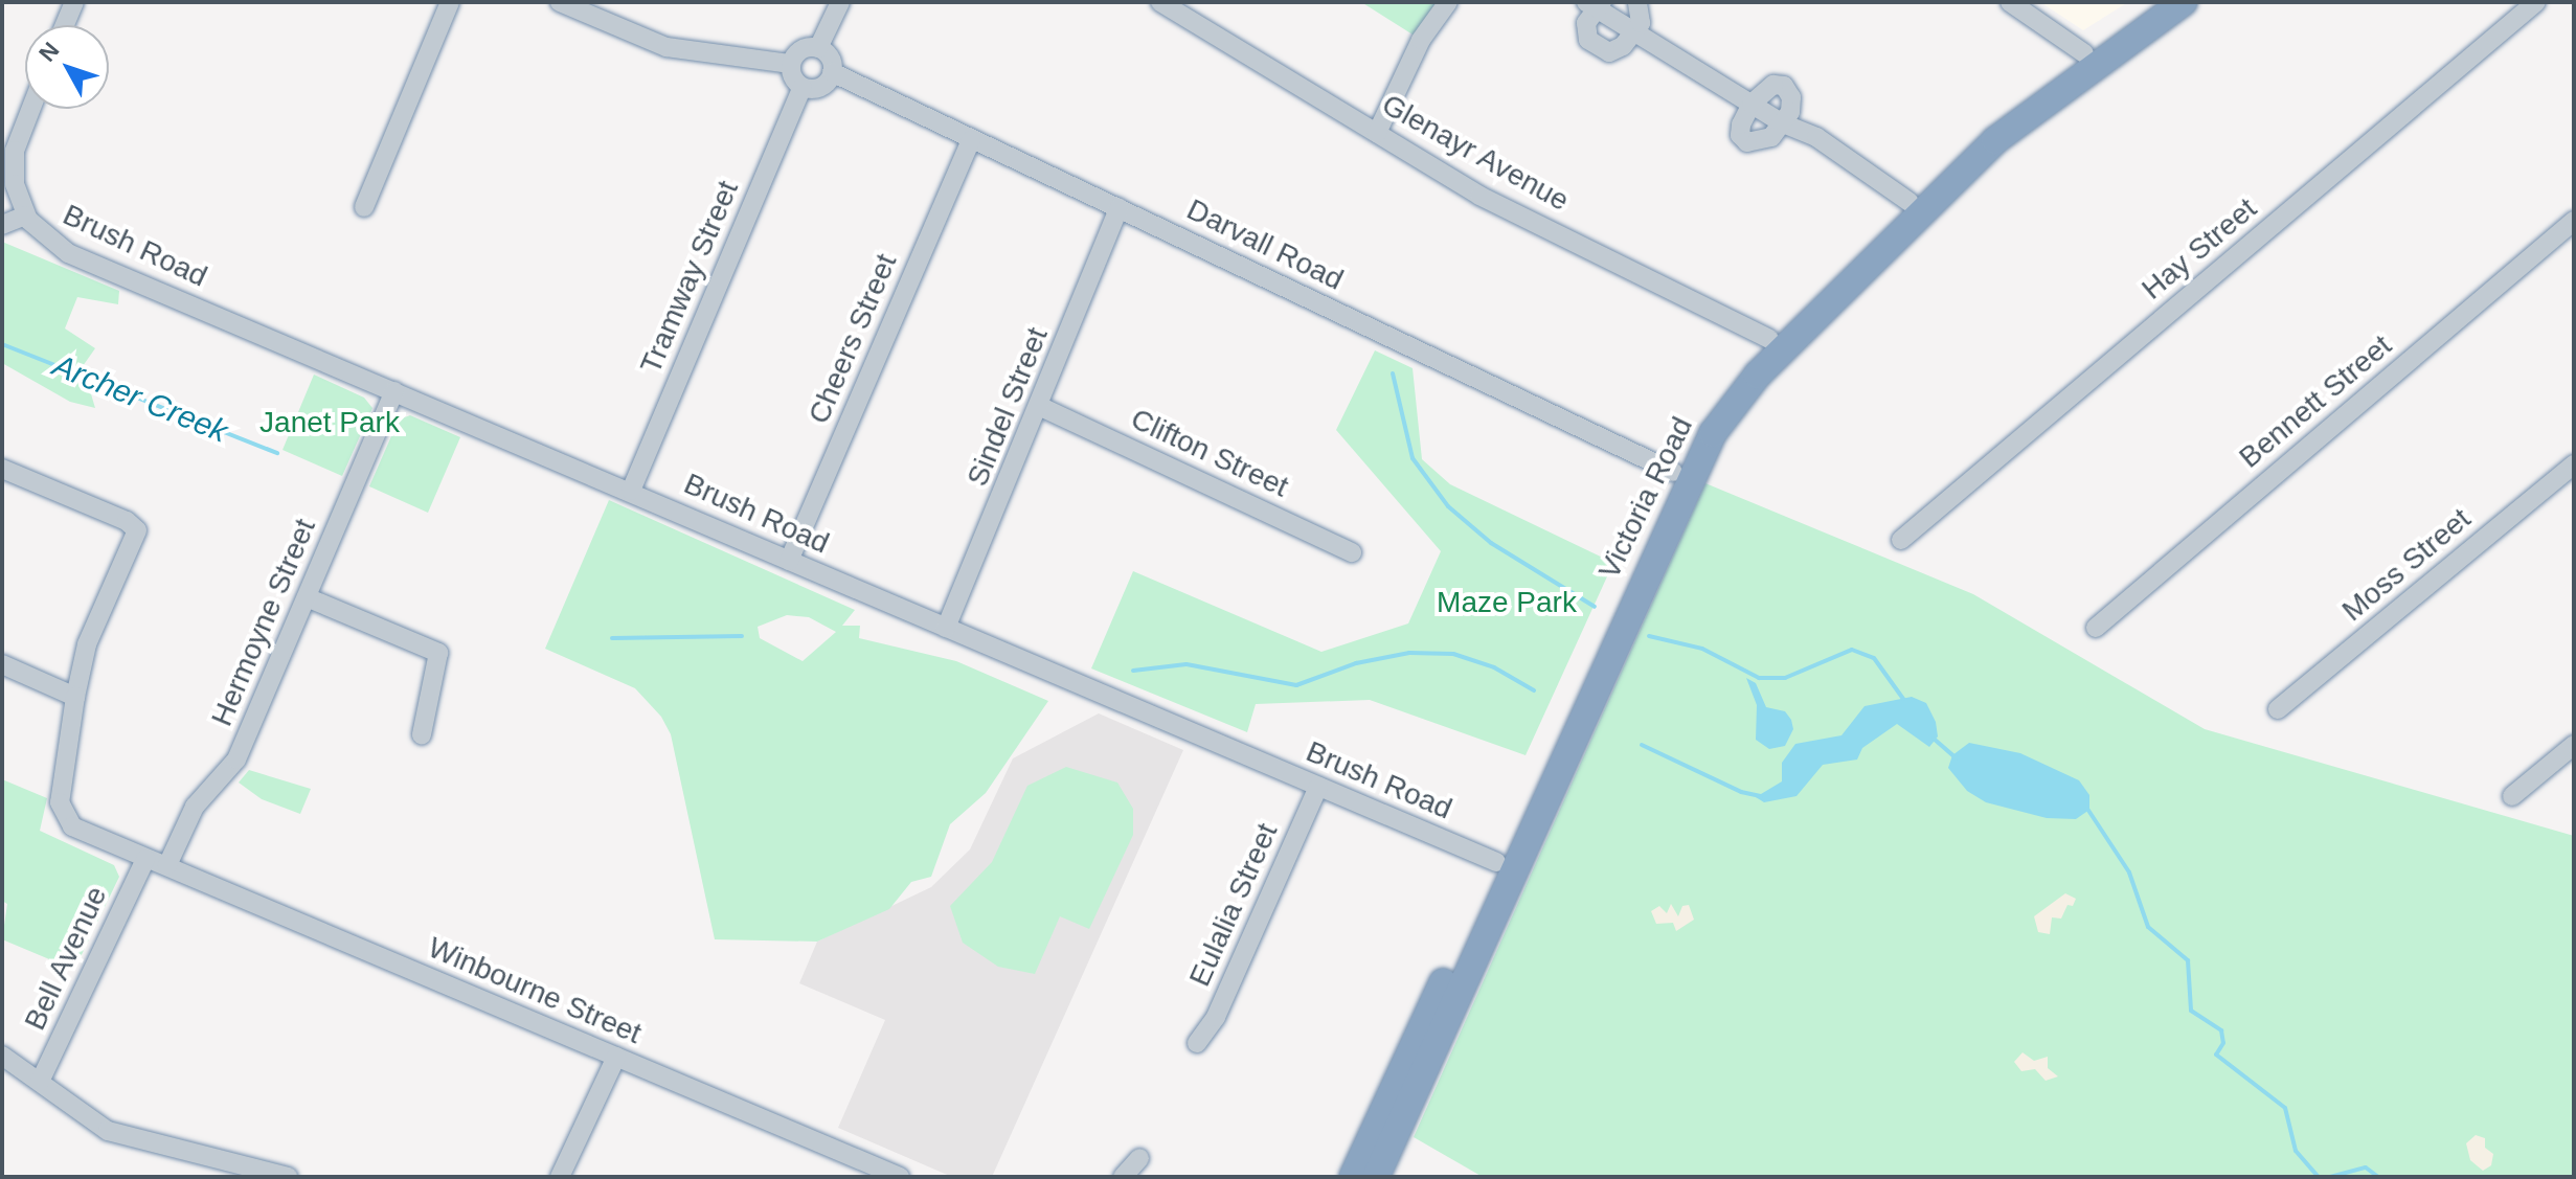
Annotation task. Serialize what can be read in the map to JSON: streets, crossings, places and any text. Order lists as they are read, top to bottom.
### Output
{
  "streets": {
    "highway": ["Victoria Road"],
    "street": [
      "Glenayr Avenue",
      "Darvall Road",
      "Brush Road",
      "Hay Street",
      "Tramway Street",
      "Cheers Street",
      "Bennett Street",
      "Sindel Street",
      "Clifton Street",
      "Moss Street",
      "Hermoyne Street",
      "Eulalia Street",
      "Bell Avenue",
      "Winbourne Street"
    ]
  },
  "crossings": [
    ["Glenayr Avenue", "Victoria Road"],
    ["Darvall Road", "Tramway Street"],
    ["Darvall Road", "Cheers Street"],
    ["Darvall Road", "Sindel Street"],
    ["Darvall Road", "Victoria Road"],
    ["Brush Road", "Tramway Street"],
    ["Brush Road", "Cheers Street"],
    ["Brush Road", "Sindel Street"],
    ["Brush Road", "Victoria Road"],
    ["Brush Road", "Hermoyne Street"],
    ["Brush Road", "Eulalia Street"],
    ["Sindel Street", "Clifton Street"],
    ["Hermoyne Street", "Winbourne Street"],
    ["Bell Avenue", "Winbourne Street"]
  ],
  "water": ["Archer Creek"],
  "parks": ["Janet Park", "Maze Park"],
  "north": "top left"
}
